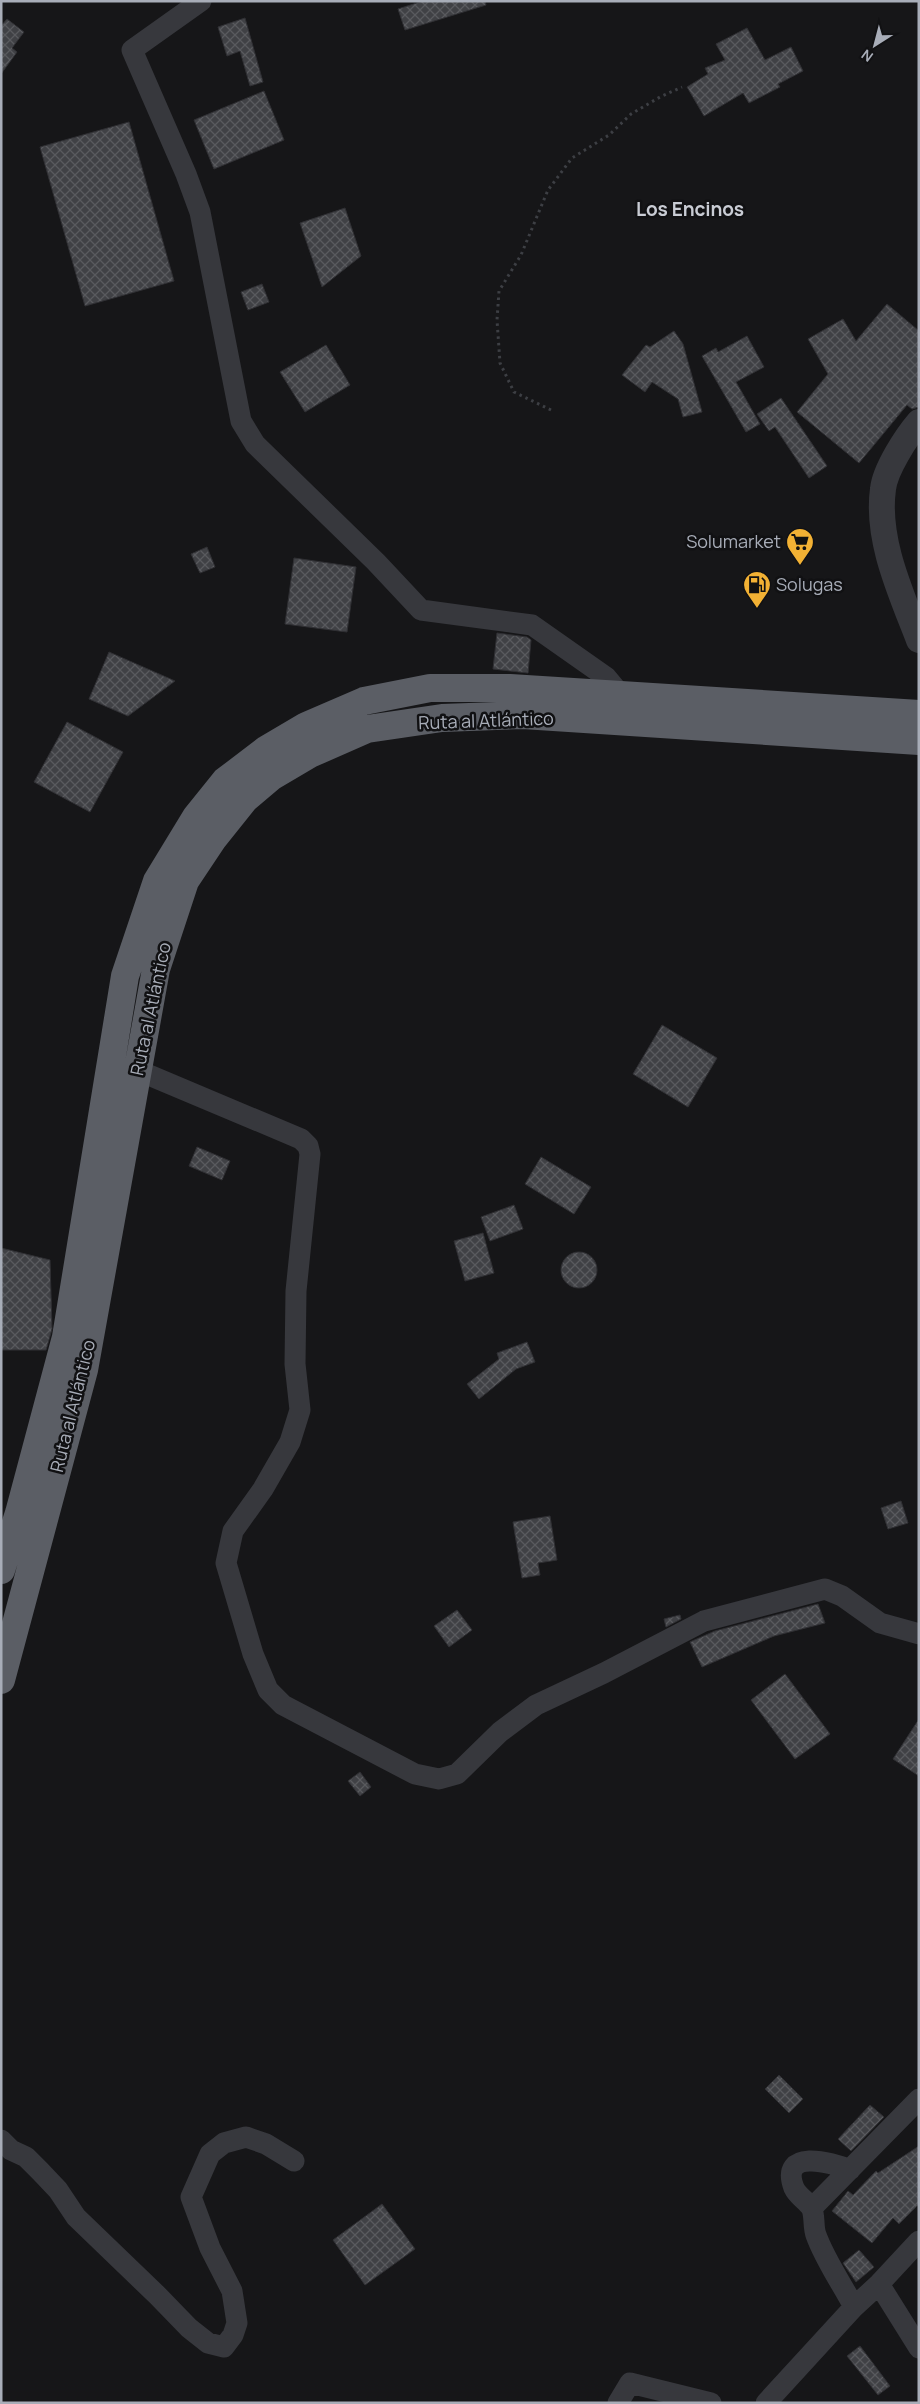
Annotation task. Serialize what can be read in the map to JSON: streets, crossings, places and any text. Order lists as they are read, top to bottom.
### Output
{
  "streets": {
    "highway": ["Ruta al Atlántico"]
  },
  "districts": ["Los Encinos"],
  "places": {
    "supermarket": ["Solumarket"],
    "fuel station": ["Solugas"]
  },
  "north": "bottom left"
}
